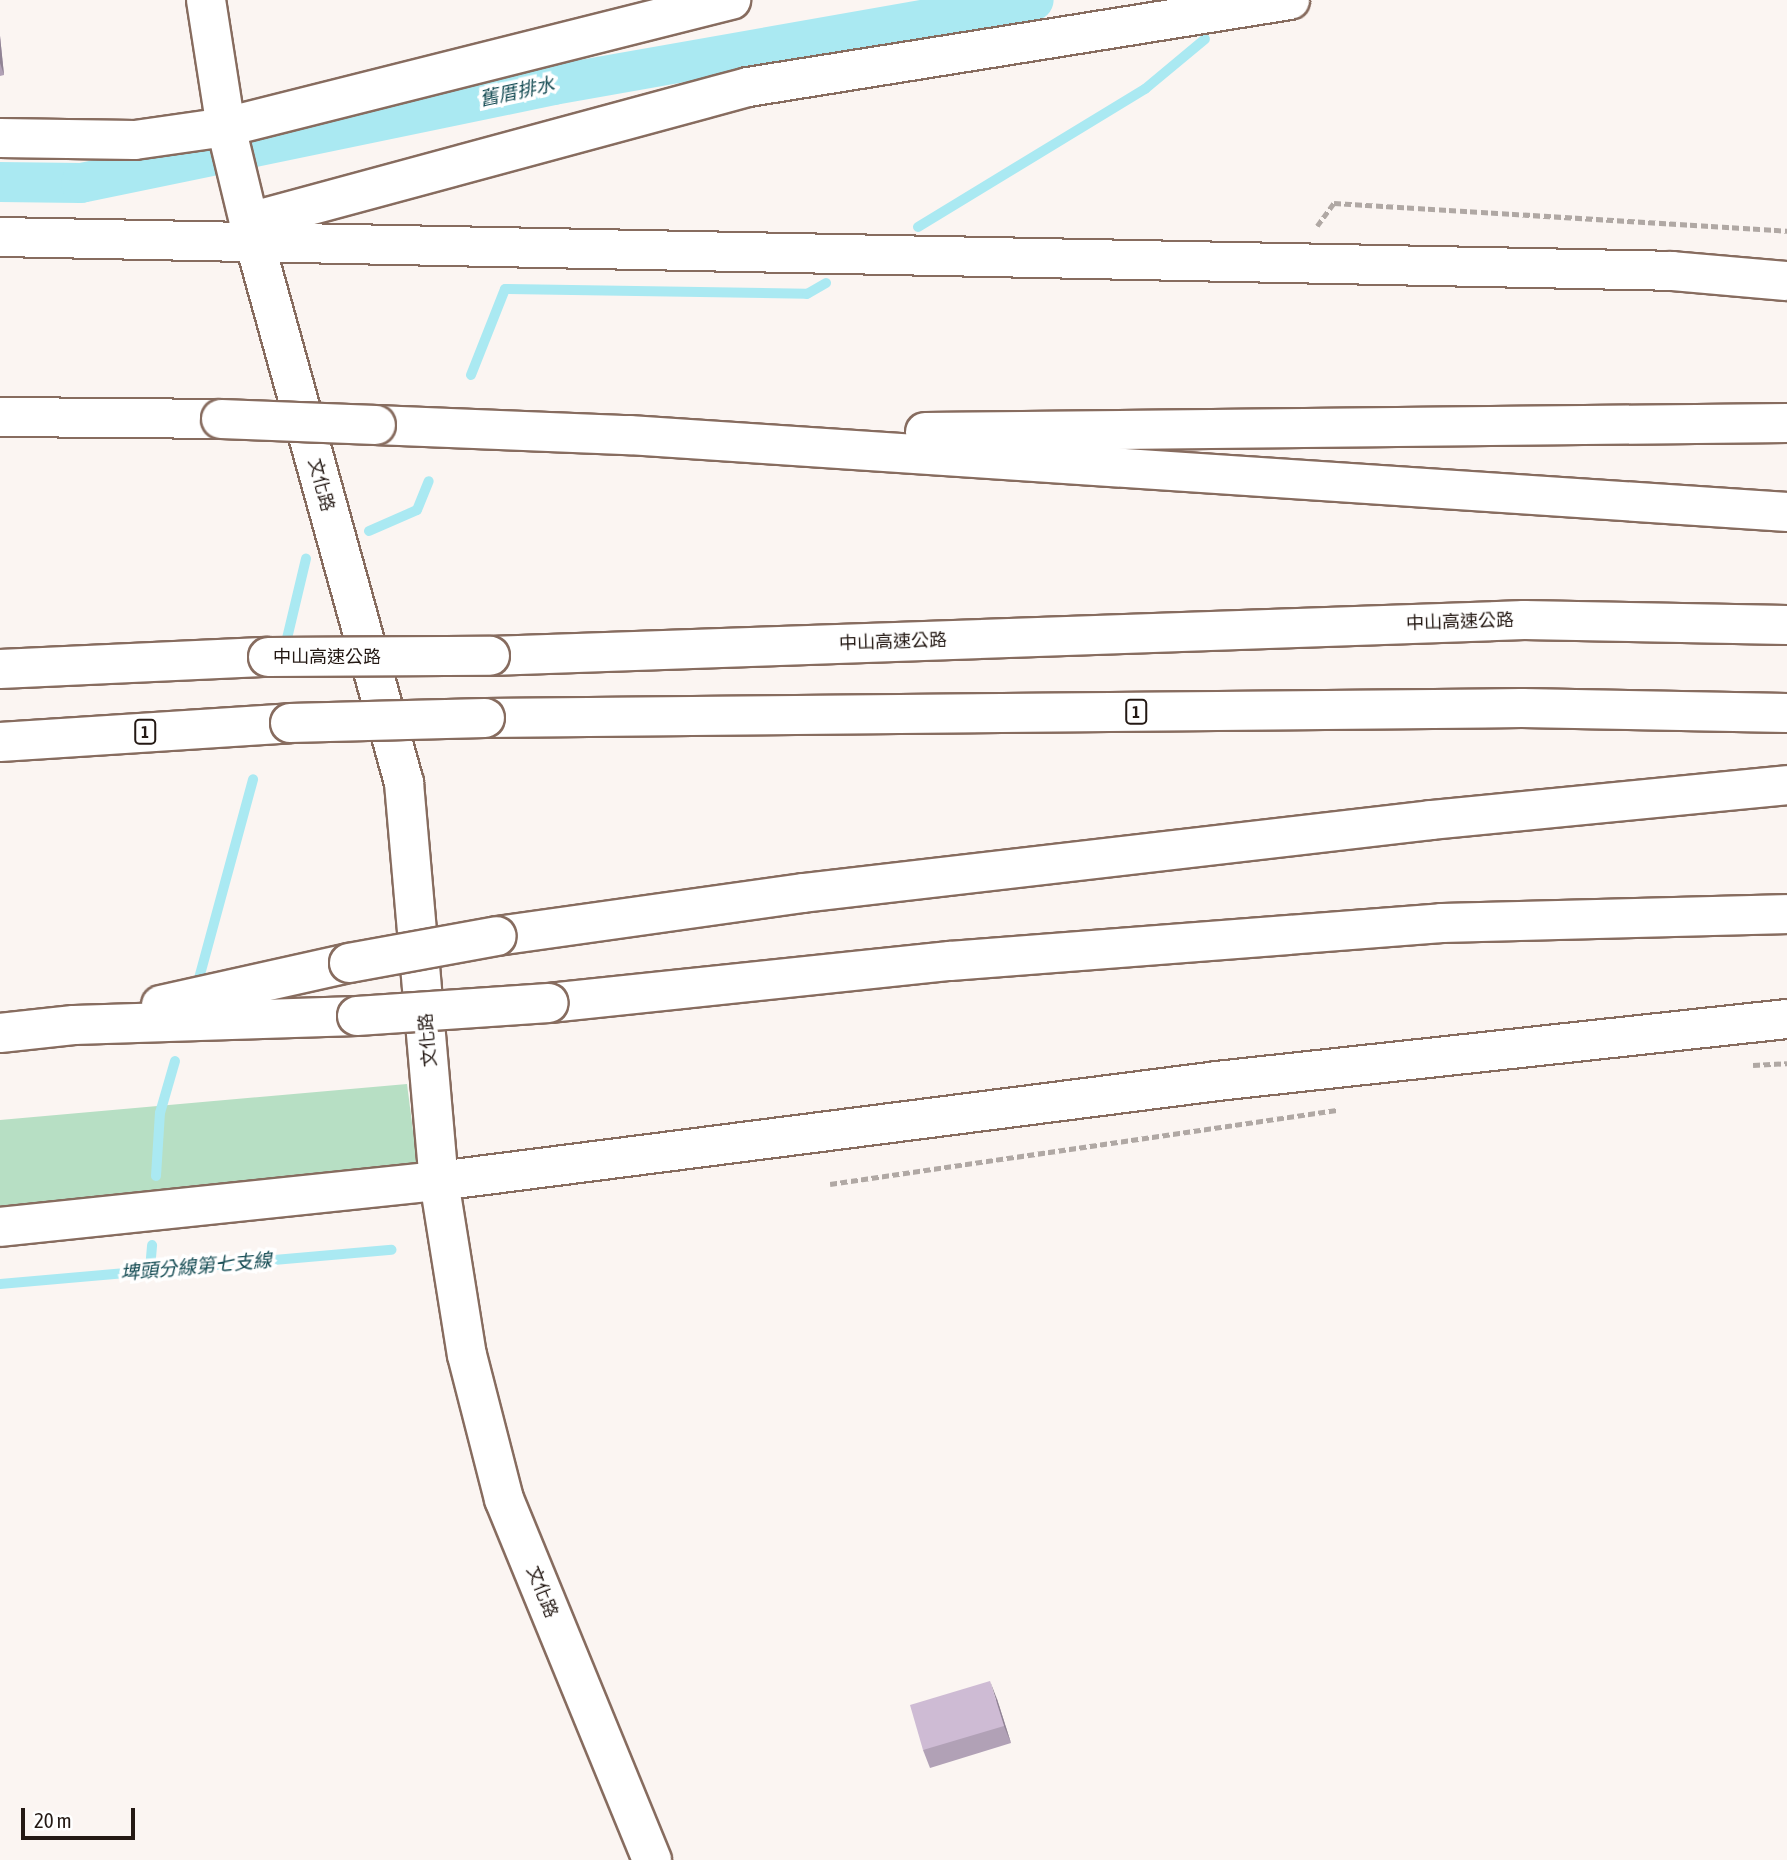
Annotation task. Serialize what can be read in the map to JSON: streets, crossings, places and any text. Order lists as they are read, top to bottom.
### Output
{
  "streets": {
    "main road": ["文化路", "中山高速公路", "1"]
  },
  "water": ["舊厝排水", "埤頭分線第七支線"],
  "scale_bar": "20 m"
}
